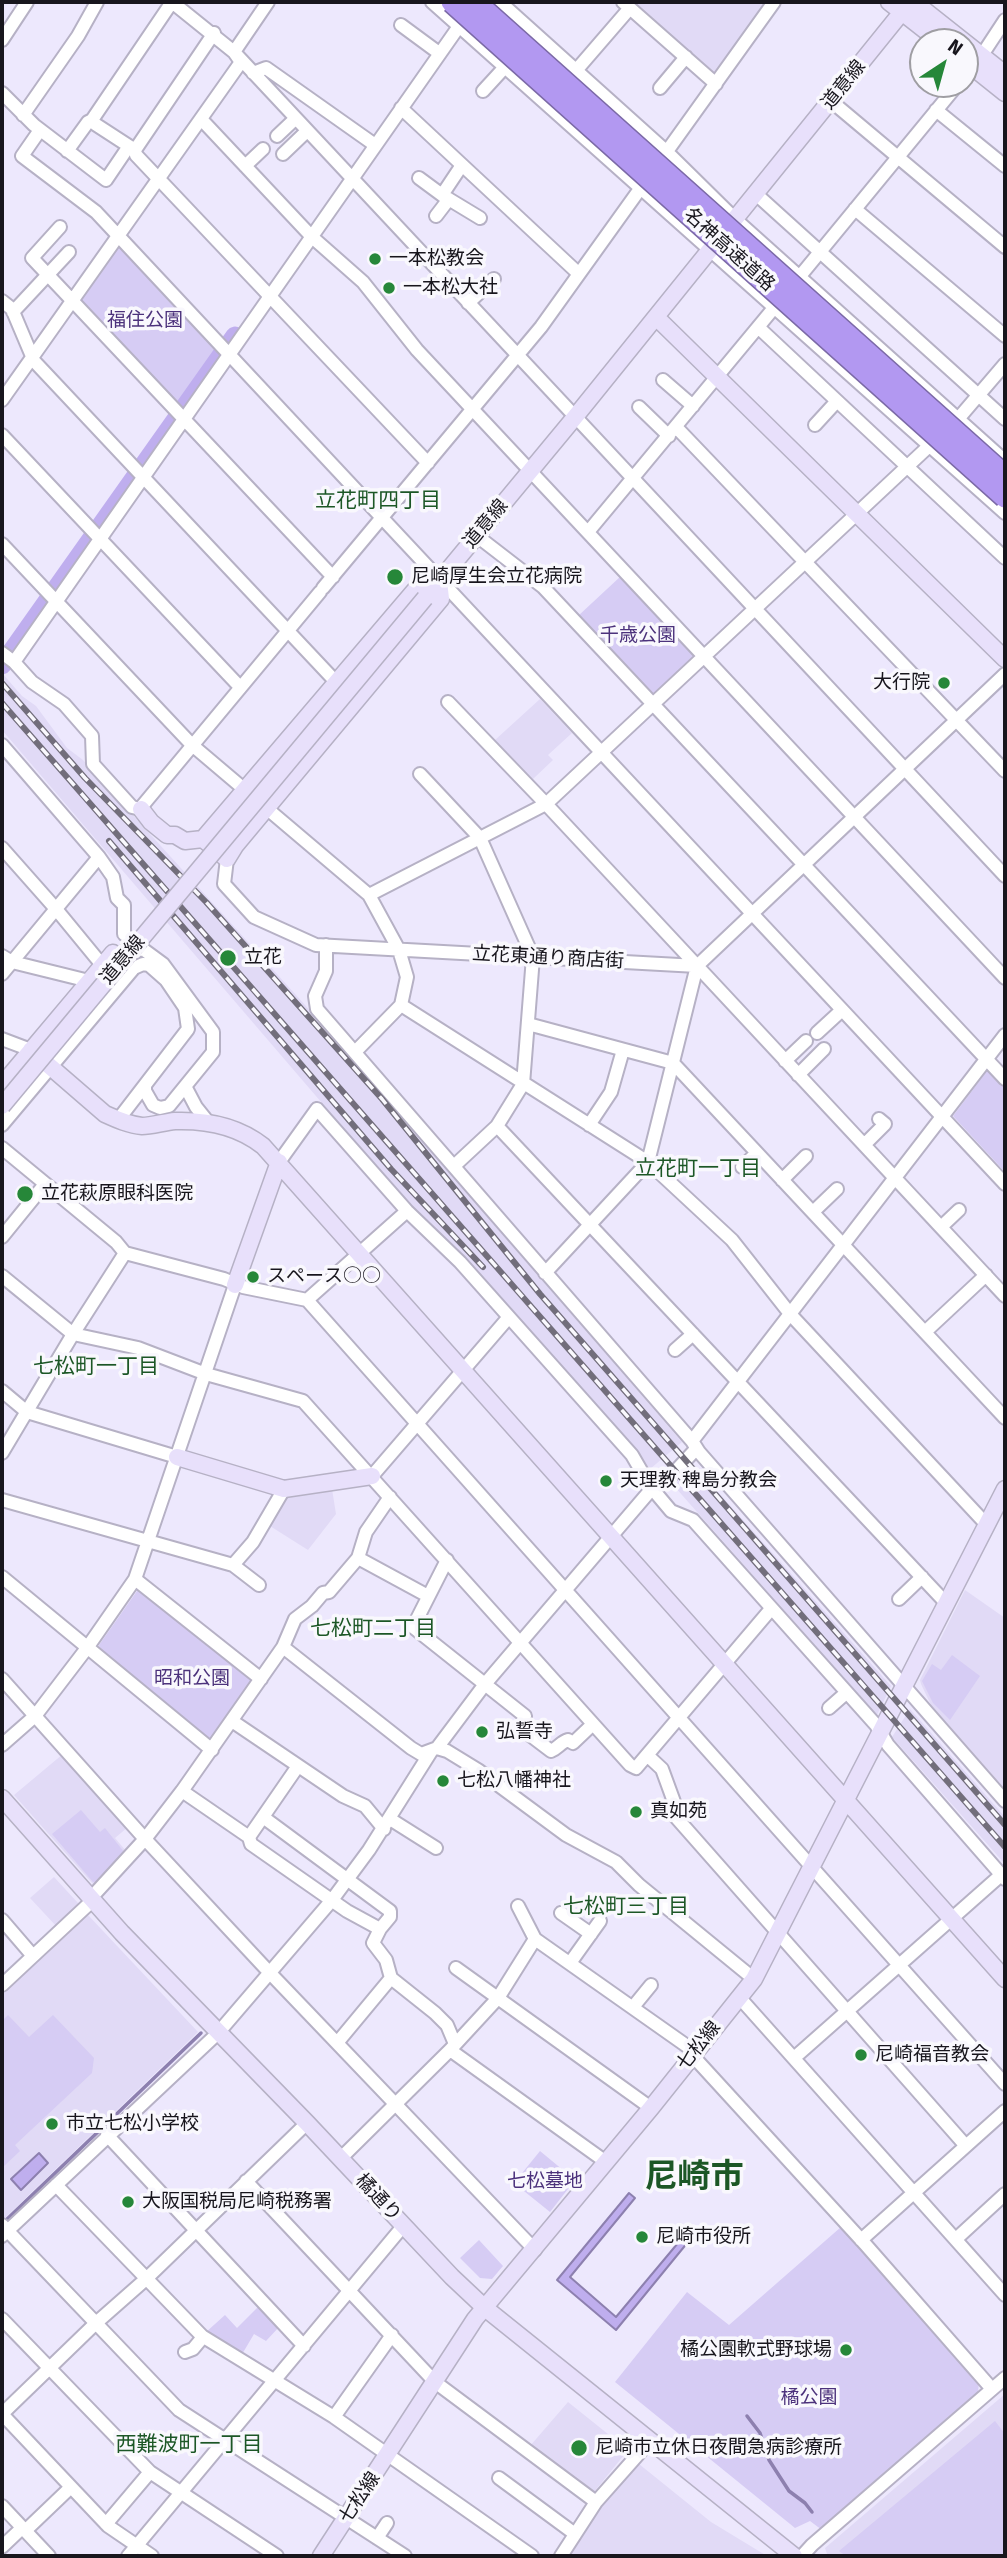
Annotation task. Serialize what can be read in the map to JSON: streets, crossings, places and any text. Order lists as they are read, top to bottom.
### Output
{
  "streets": {
    "highway": ["名神高速道路"],
    "street": [
      "道意線",
      "立花東通り商店街",
      "七松線",
      "橘通り"
    ]
  },
  "crossings": [
    ["七松線", "橘通り"]
  ],
  "districts": [
    "立花町四丁目",
    "立花町一丁目",
    "七松町一丁目",
    "七松町二丁目",
    "七松町三丁目",
    "尼崎市",
    "西難波町一丁目"
  ],
  "parks": [
    "福住公園",
    "千歳公園",
    "昭和公園",
    "七松墓地",
    "橘公園"
  ],
  "places": [
    "一本松教会",
    "一本松大社",
    "尼崎厚生会立花病院",
    "大行院",
    "立花",
    "立花萩原眼科医院",
    "スペース○○",
    "天理教 稗島分教会",
    "弘誓寺",
    "七松八幡神社",
    "真如苑",
    "尼崎福音教会",
    "市立七松小学校",
    "大阪国税局尼崎税務署",
    "尼崎市役所",
    "橘公園軟式野球場",
    "尼崎市立休日夜間急病診療所"
  ],
  "north": "top right"
}
